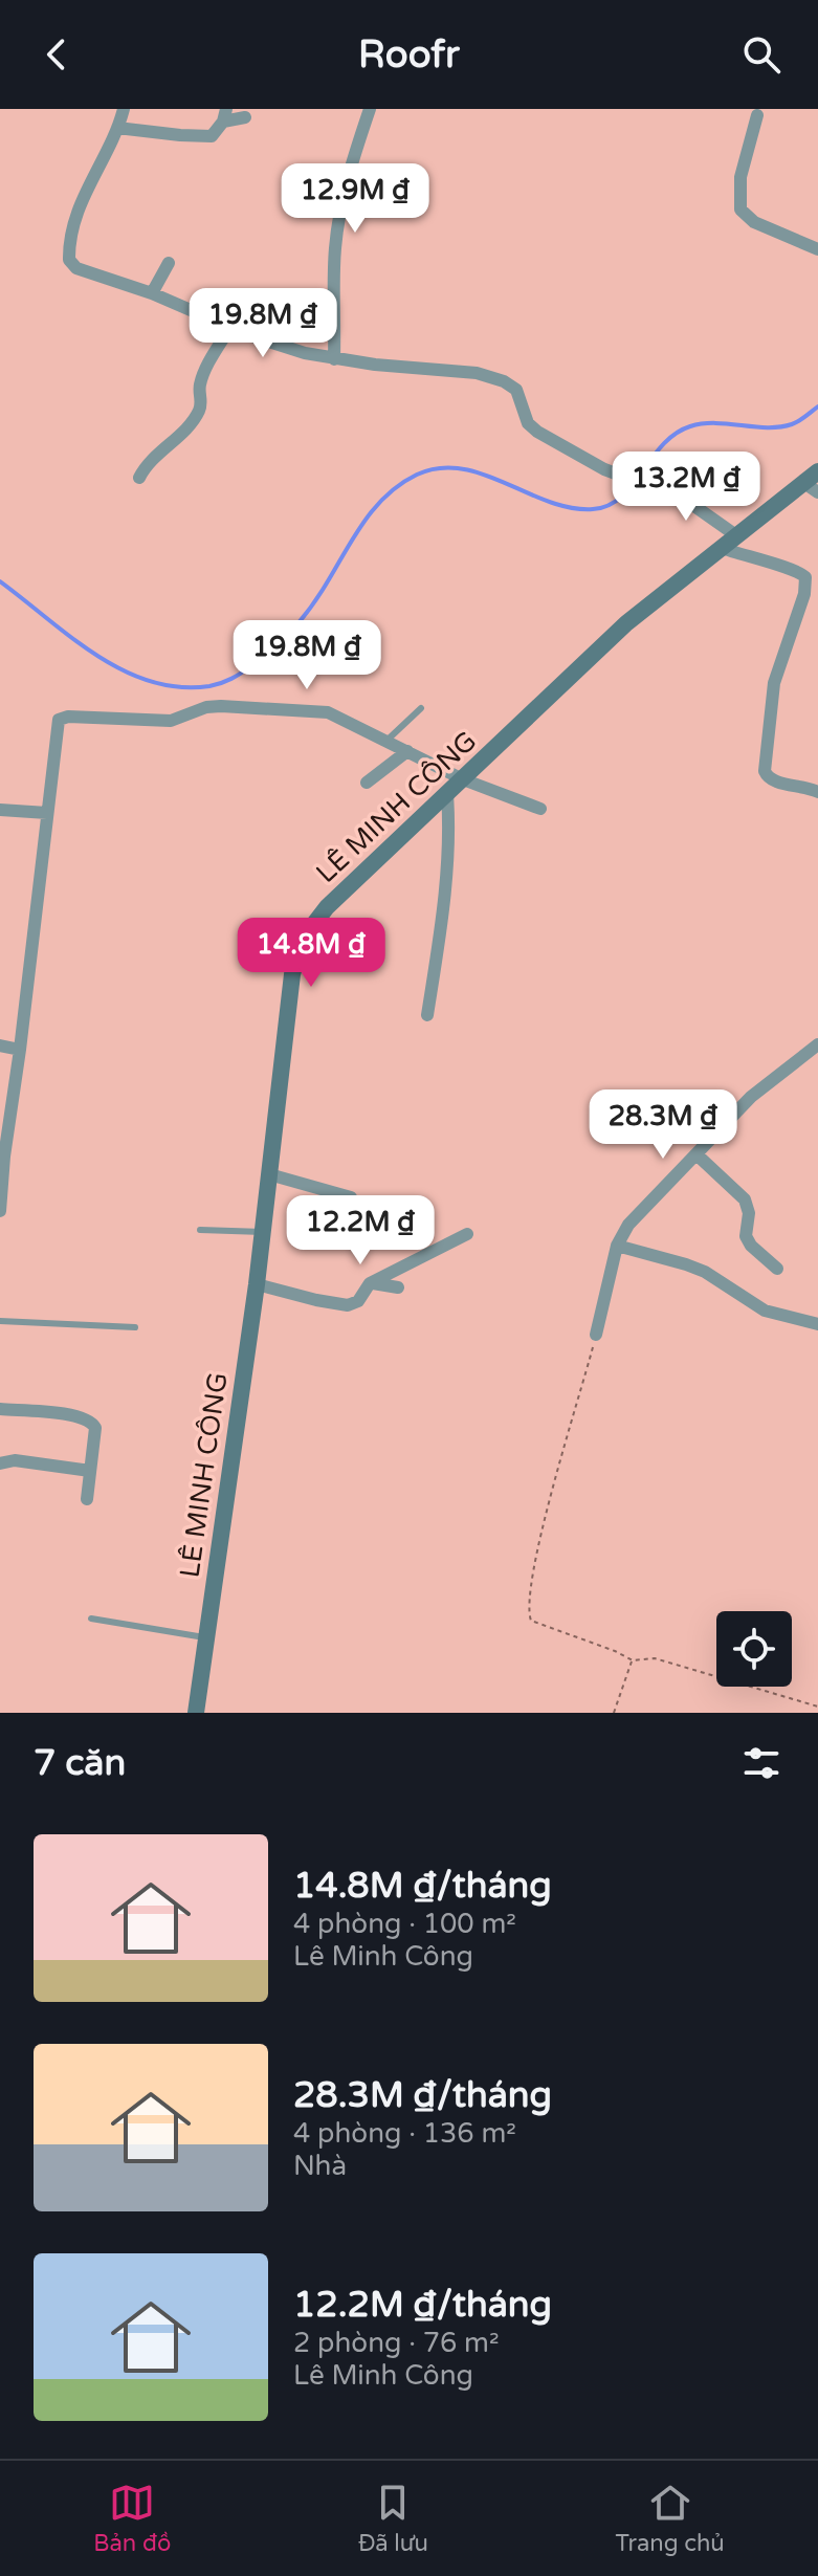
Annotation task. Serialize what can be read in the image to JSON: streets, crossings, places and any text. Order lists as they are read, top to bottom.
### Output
{
  "streets": {
    "main road": ["LÊ MINH CÔNG"]
  },
  "page": {
    "header": "Roofr",
    "price": [
      "12.9M ₫",
      "19.8M ₫",
      "13.2M ₫",
      "19.8M ₫",
      "14.8M ₫",
      "28.3M ₫",
      "12.2M ₫"
    ],
    "heading": "7 căn",
    "list": [
      {
        "name": "14.8M ₫/tháng",
        "note": "4 phòng · 100 m² · Lê Minh Công"
      },
      {
        "name": "28.3M ₫/tháng",
        "note": "4 phòng · 136 m² · Nhà"
      },
      {
        "name": "12.2M ₫/tháng",
        "note": "2 phòng · 76 m² · Lê Minh Công"
      }
    ],
    "tabs": ["Bản đồ", "Đã lưu", "Trang chủ"]
  }
}
